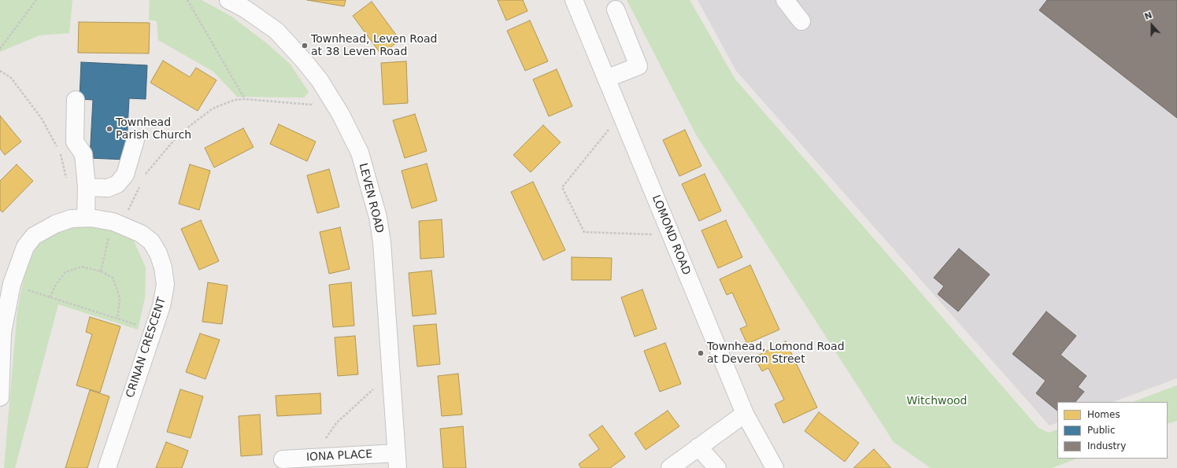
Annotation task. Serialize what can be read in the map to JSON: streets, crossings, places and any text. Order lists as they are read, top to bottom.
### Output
{
  "streets": {
    "street": [
      "LEVEN ROAD",
      "LOMOND ROAD",
      "CRINAN CRESCENT",
      "IONA PLACE"
    ]
  },
  "crossings": [
    ["LEVEN ROAD", "IONA PLACE"]
  ],
  "parks": ["Witchwood"],
  "places": ["Townhead, Leven Road at 38 Leven Road", "Townhead Parish Church", "Townhead, Lomond Road at Deveron Street"],
  "legend": ["Homes", "Public", "Industry"],
  "north": "top"
}
